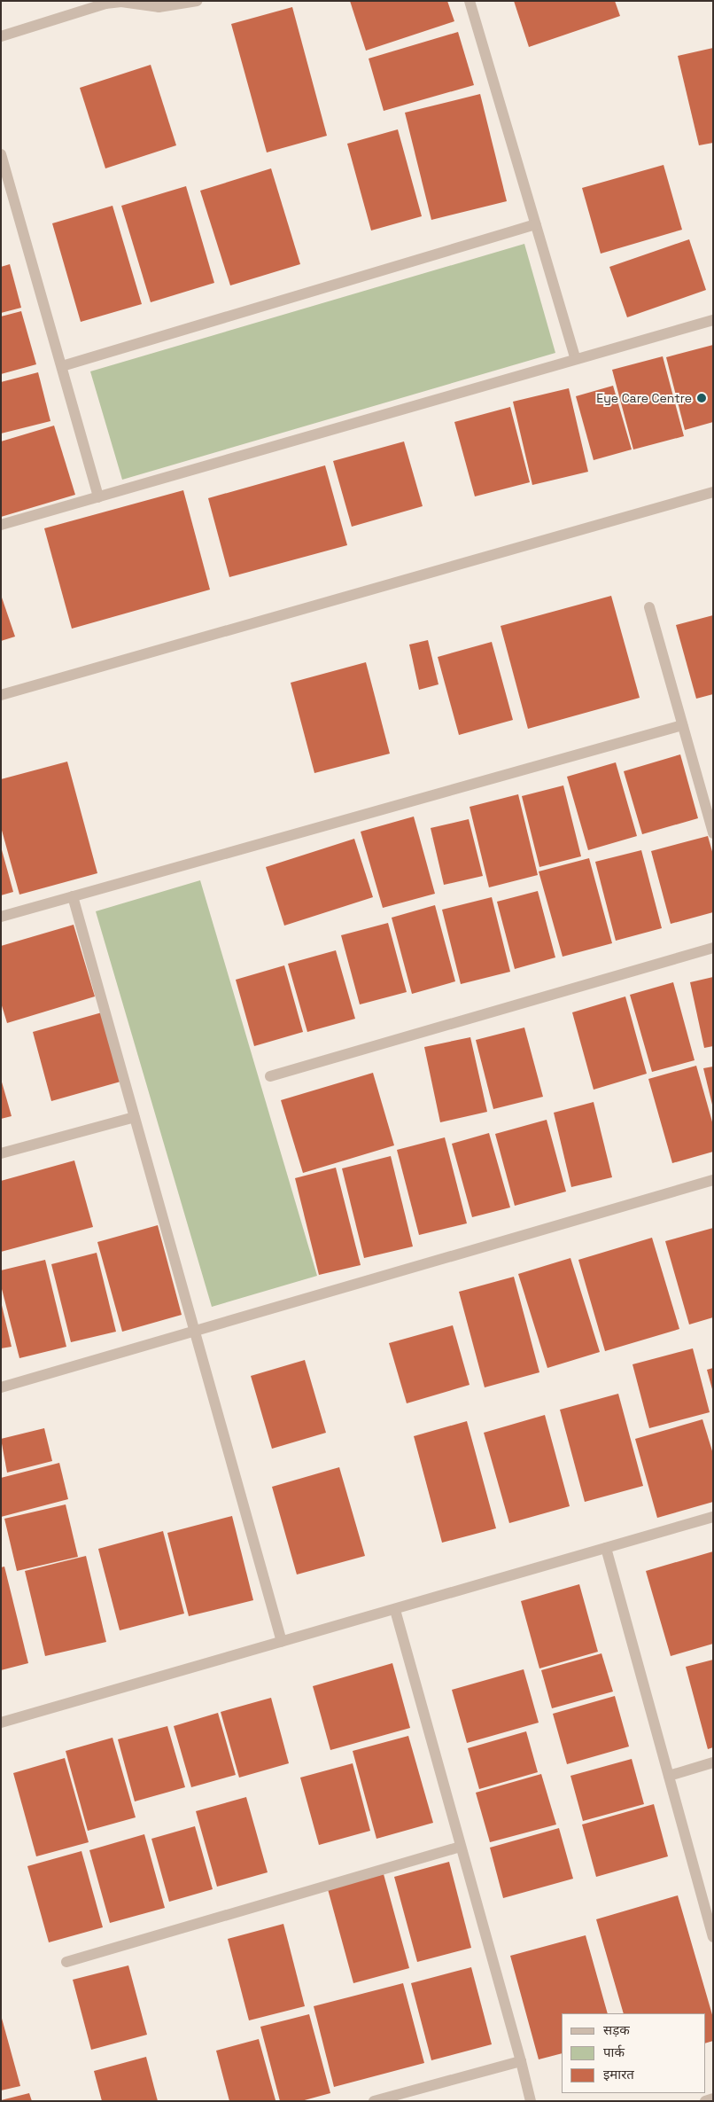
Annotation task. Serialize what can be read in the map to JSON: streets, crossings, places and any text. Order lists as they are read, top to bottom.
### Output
{
  "places": ["Eye Care Centre"],
  "legend": ["सड़क", "पार्क", "इमारत"]
}
